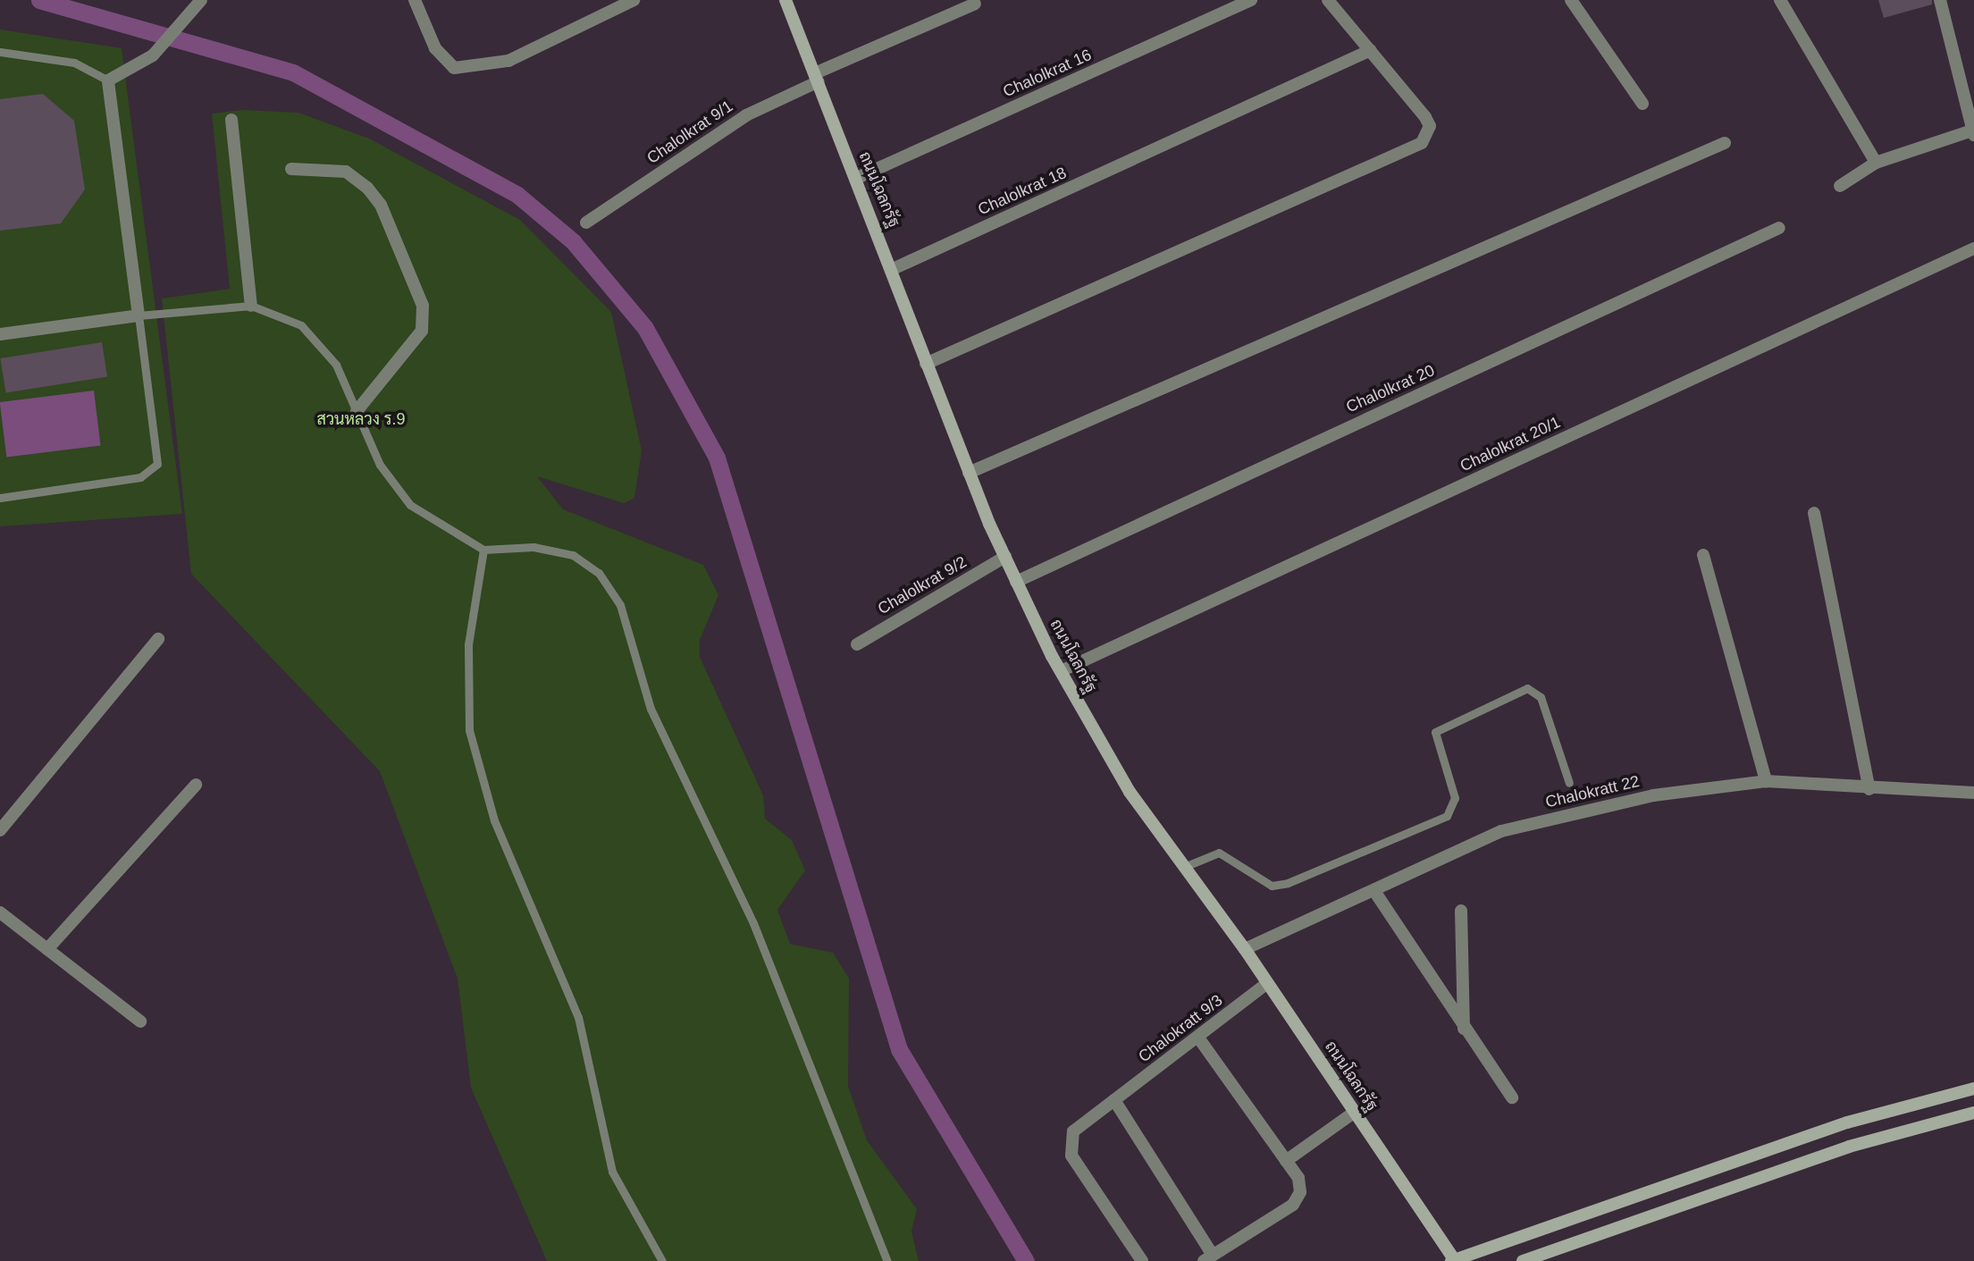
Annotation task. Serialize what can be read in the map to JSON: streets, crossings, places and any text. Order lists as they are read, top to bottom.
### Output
{
  "streets": {
    "street": [
      "Chalolkrat 16",
      "Chalolkrat 9/1",
      "ถนนโฉลกรัฐ",
      "Chalolkrat 18",
      "Chalolkrat 20",
      "Chalolkrat 20/1",
      "Chalolkrat 9/2",
      "Chalokratt 22",
      "Chalokratt 9/3"
    ]
  },
  "crossings": [
    ["Chalolkrat 16", "ถนนโฉลกรัฐ"],
    ["Chalolkrat 9/1", "ถนนโฉลกรัฐ"],
    ["ถนนโฉลกรัฐ", "Chalolkrat 18"],
    ["ถนนโฉลกรัฐ", "Chalolkrat 20"],
    ["ถนนโฉลกรัฐ", "Chalolkrat 20/1"],
    ["ถนนโฉลกรัฐ", "Chalolkrat 9/2"],
    ["ถนนโฉลกรัฐ", "Chalokratt 22"],
    ["ถนนโฉลกรัฐ", "Chalokratt 9/3"]
  ],
  "parks": ["สวนหลวง ร.9"]
}
